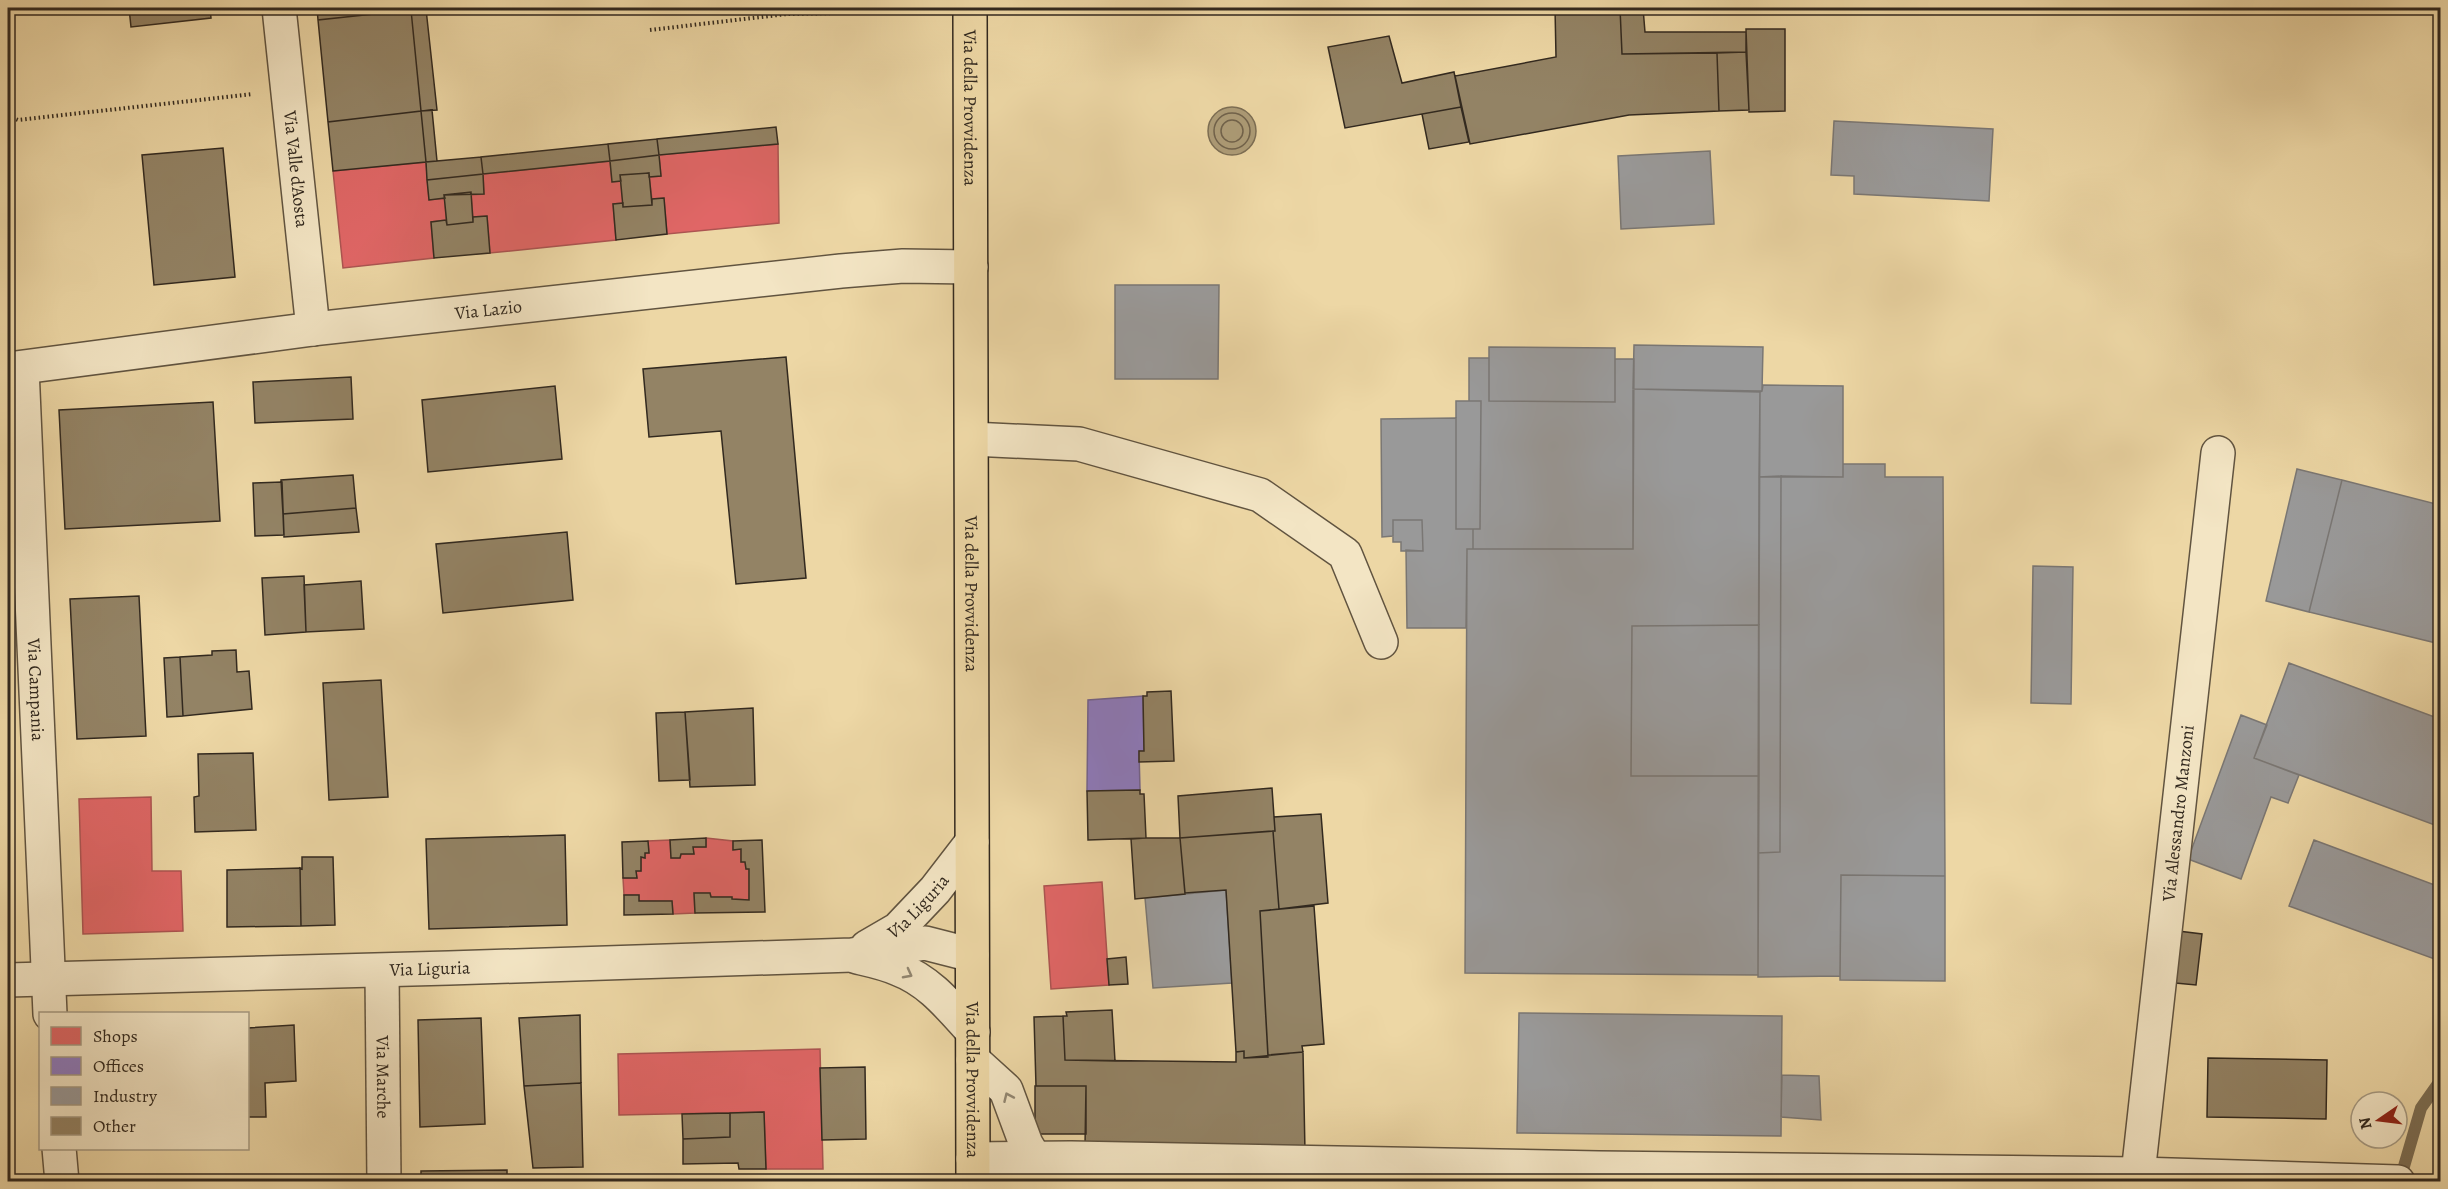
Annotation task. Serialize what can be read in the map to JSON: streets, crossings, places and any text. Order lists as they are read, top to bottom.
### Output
{
  "streets": {
    "main road": ["Via della Provvidenza"],
    "street": [
      "Via Valle d'Aosta",
      "Via Lazio",
      "Via Campania",
      "Via Alessandro Manzoni",
      "Via Liguria",
      "Via Marche"
    ]
  },
  "crossings": [
    ["Via della Provvidenza", "Via Lazio"],
    ["Via della Provvidenza", "Via Liguria"],
    ["Via Valle d'Aosta", "Via Lazio"],
    ["Via Lazio", "Via Campania"],
    ["Via Campania", "Via Liguria"],
    ["Via Liguria", "Via Marche"]
  ],
  "legend": [
    "Shops",
    "Offices",
    "Industry",
    "Other"
  ],
  "north": "left"
}
